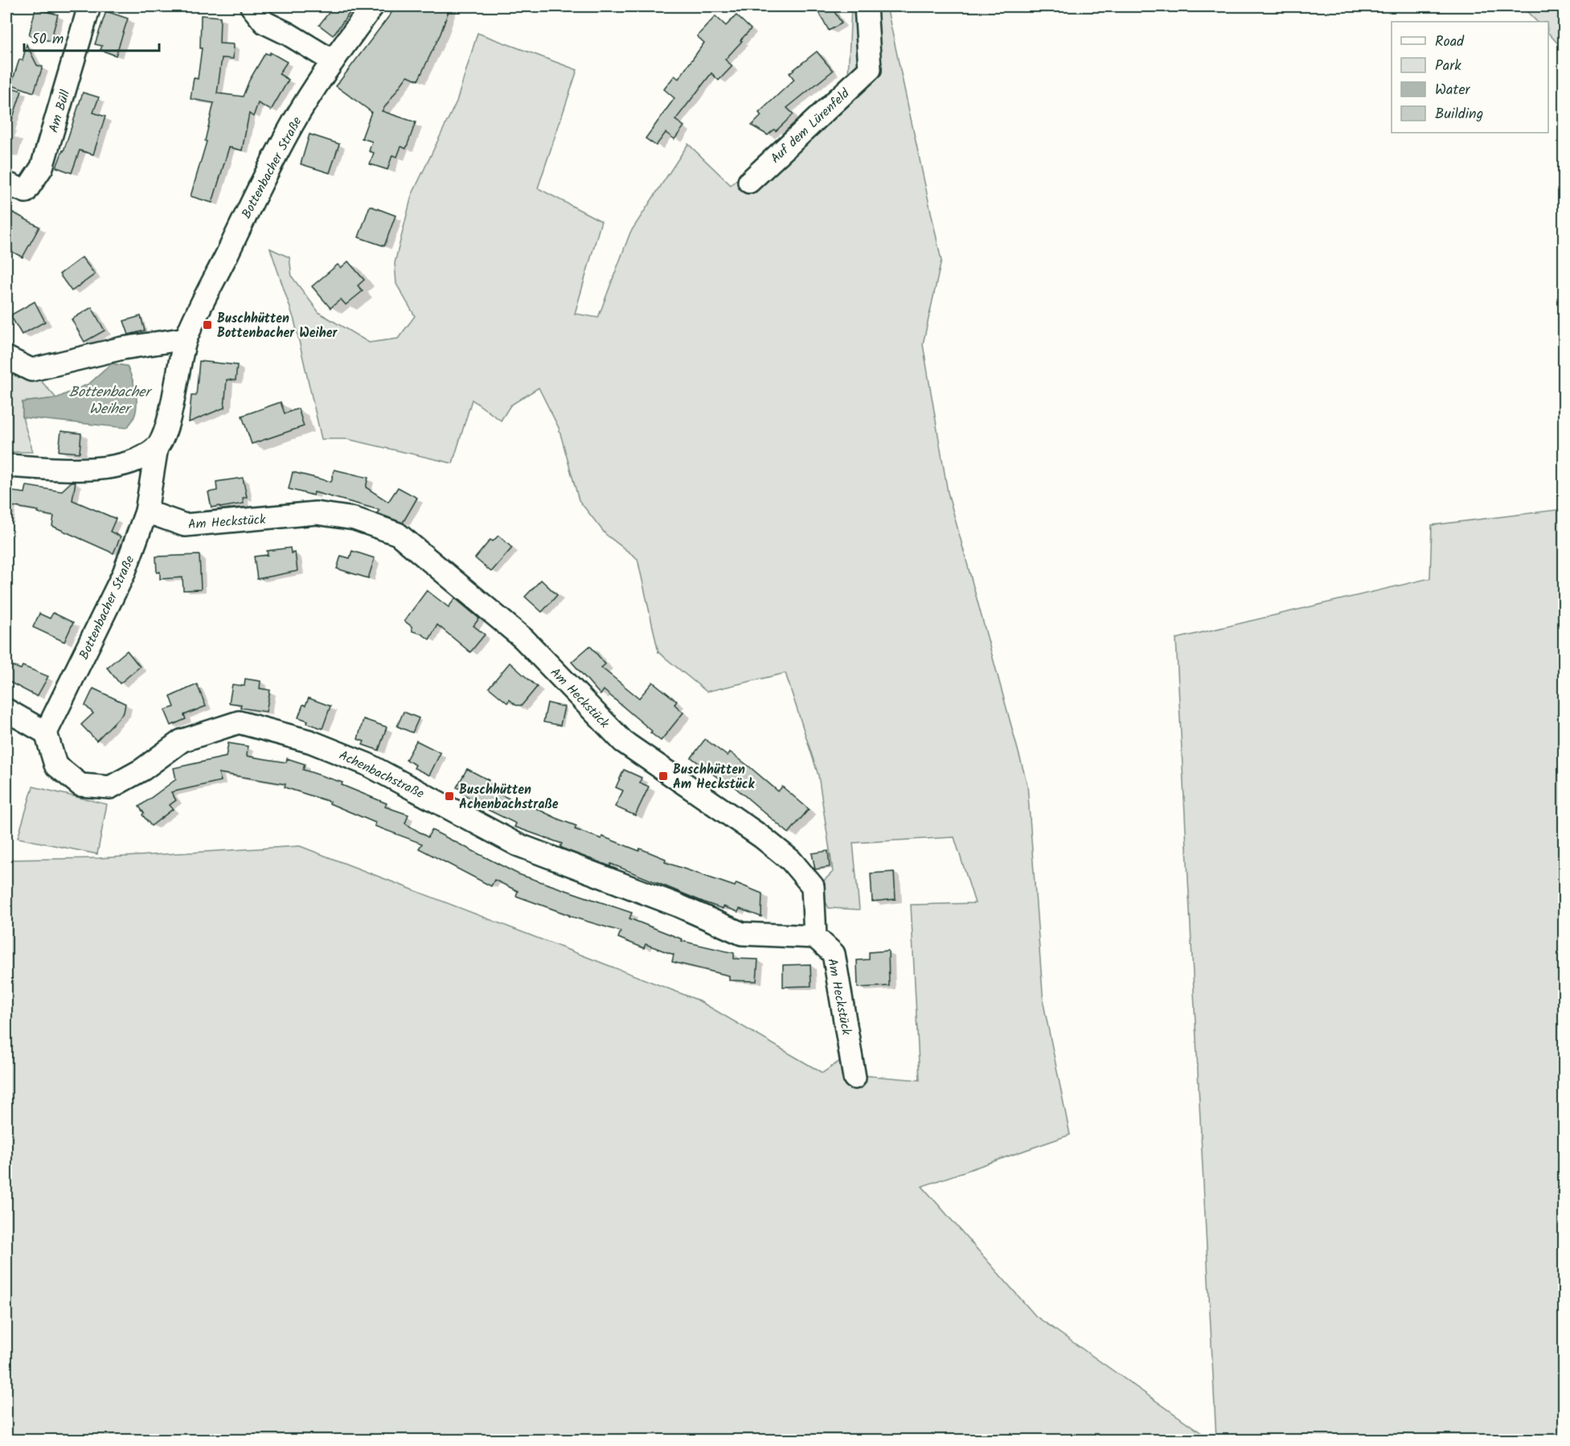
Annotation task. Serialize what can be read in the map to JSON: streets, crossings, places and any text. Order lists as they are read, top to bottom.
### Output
{
  "streets": {
    "street": [
      "Am Büll",
      "Auf dem Lürenfeld",
      "Bottenbacher Straße",
      "Am Heckstück",
      "Achenbachstraße"
    ]
  },
  "crossings": [
    ["Bottenbacher Straße", "Am Heckstück"],
    ["Bottenbacher Straße", "Achenbachstraße"],
    ["Am Heckstück", "Achenbachstraße"]
  ],
  "water": ["Bottenbacher Weiher"],
  "places": {
    "transit": ["Buschhütten Bottenbacher Weiher", "Buschhütten Am Heckstück", "Buschhütten Achenbachstraße"]
  },
  "legend": [
    "Road",
    "Park",
    "Water",
    "Building"
  ],
  "scale_bar": "50 m"
}
